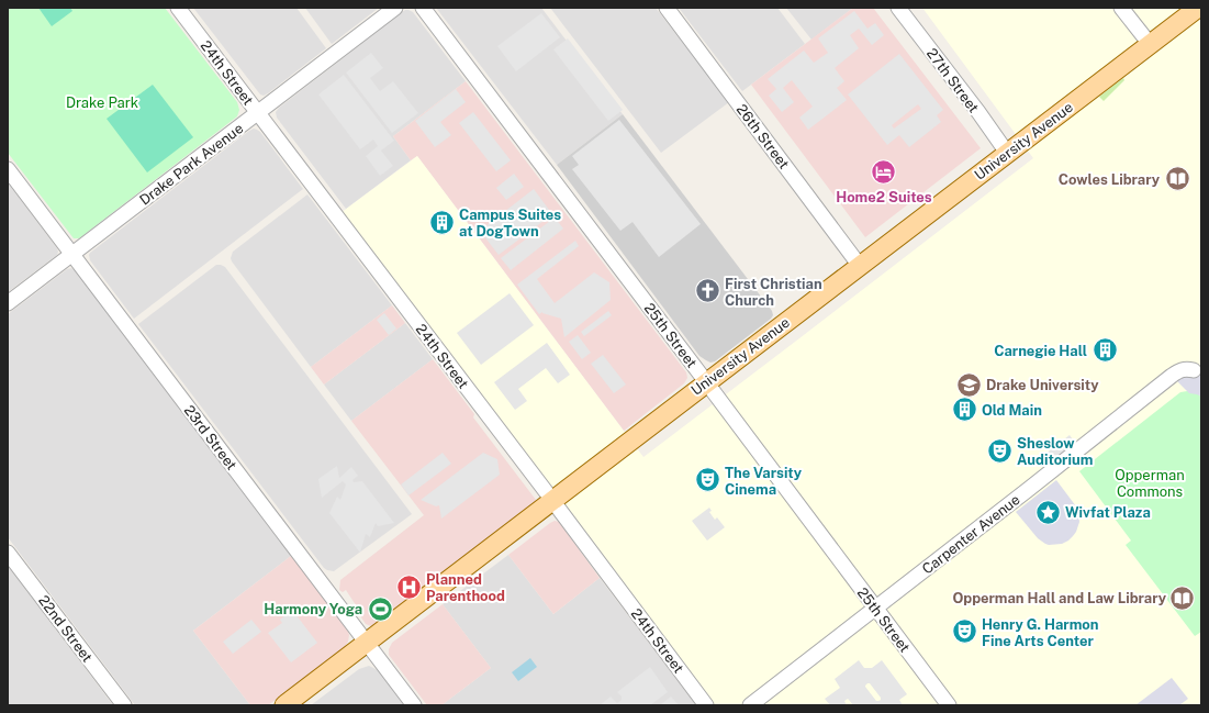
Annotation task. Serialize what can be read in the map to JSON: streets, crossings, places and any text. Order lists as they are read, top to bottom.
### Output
{
  "streets": {
    "main road": ["University Avenue"],
    "street": [
      "24th Street",
      "27th Street",
      "26th Street",
      "Drake Park Avenue",
      "25th Street",
      "23rd Street",
      "Carpenter Avenue",
      "22nd Street"
    ]
  },
  "crossings": [
    ["24th Street", "University Avenue"],
    ["24th Street", "Drake Park Avenue"],
    ["27th Street", "University Avenue"],
    ["26th Street", "University Avenue"],
    ["University Avenue", "25th Street"],
    ["University Avenue", "23rd Street"],
    ["Drake Park Avenue", "23rd Street"],
    ["25th Street", "Carpenter Avenue"]
  ],
  "parks": ["Drake Park", "Opperman Commons"],
  "places": {
    "hotel": ["Home2 Suites"],
    "library": ["Cowles Library", "Opperman Hall and Law Library"],
    "building": ["Campus Suites at DogTown", "Carnegie Hall", "Old Main"],
    "church": ["First Christian Church"],
    "school or university": ["Drake University"],
    "theatre": ["Sheslow Auditorium", "The Varsity Cinema", "Henry G. Harmon Fine Arts Center"],
    "place": ["Wivfat Plaza"],
    "hospital": ["Planned Parenthood"],
    "sports": ["Harmony Yoga"]
  }
}
